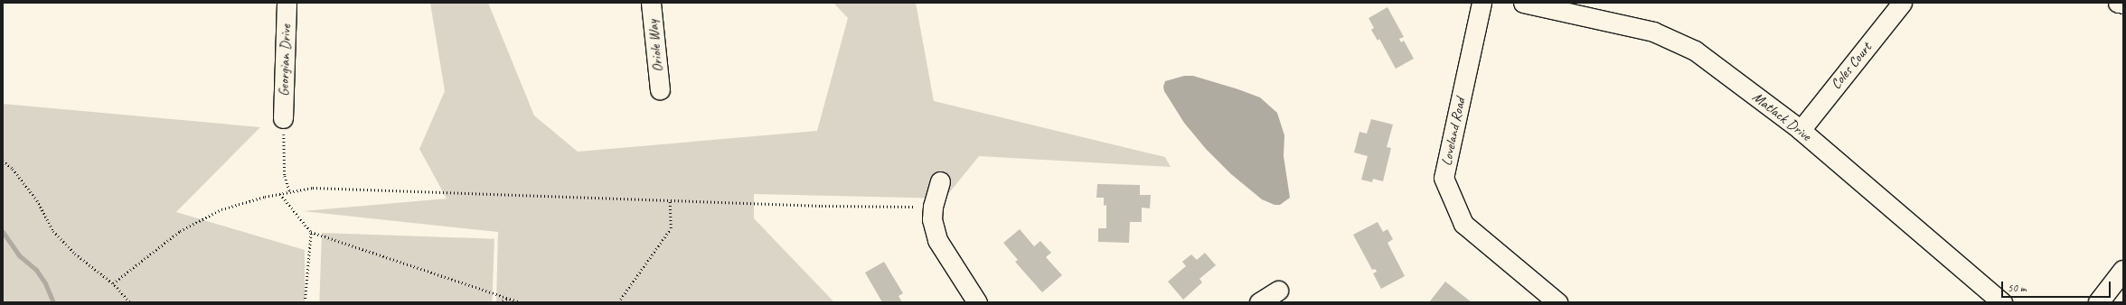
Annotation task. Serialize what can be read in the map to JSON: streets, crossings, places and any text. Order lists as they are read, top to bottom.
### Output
{
  "streets": {
    "street": [
      "Oriole Way",
      "Georgian Drive",
      "Coles Court",
      "Matlack Drive",
      "Loveland Road"
    ]
  },
  "crossings": [
    ["Coles Court", "Matlack Drive"]
  ],
  "scale_bar": "50 m"
}
